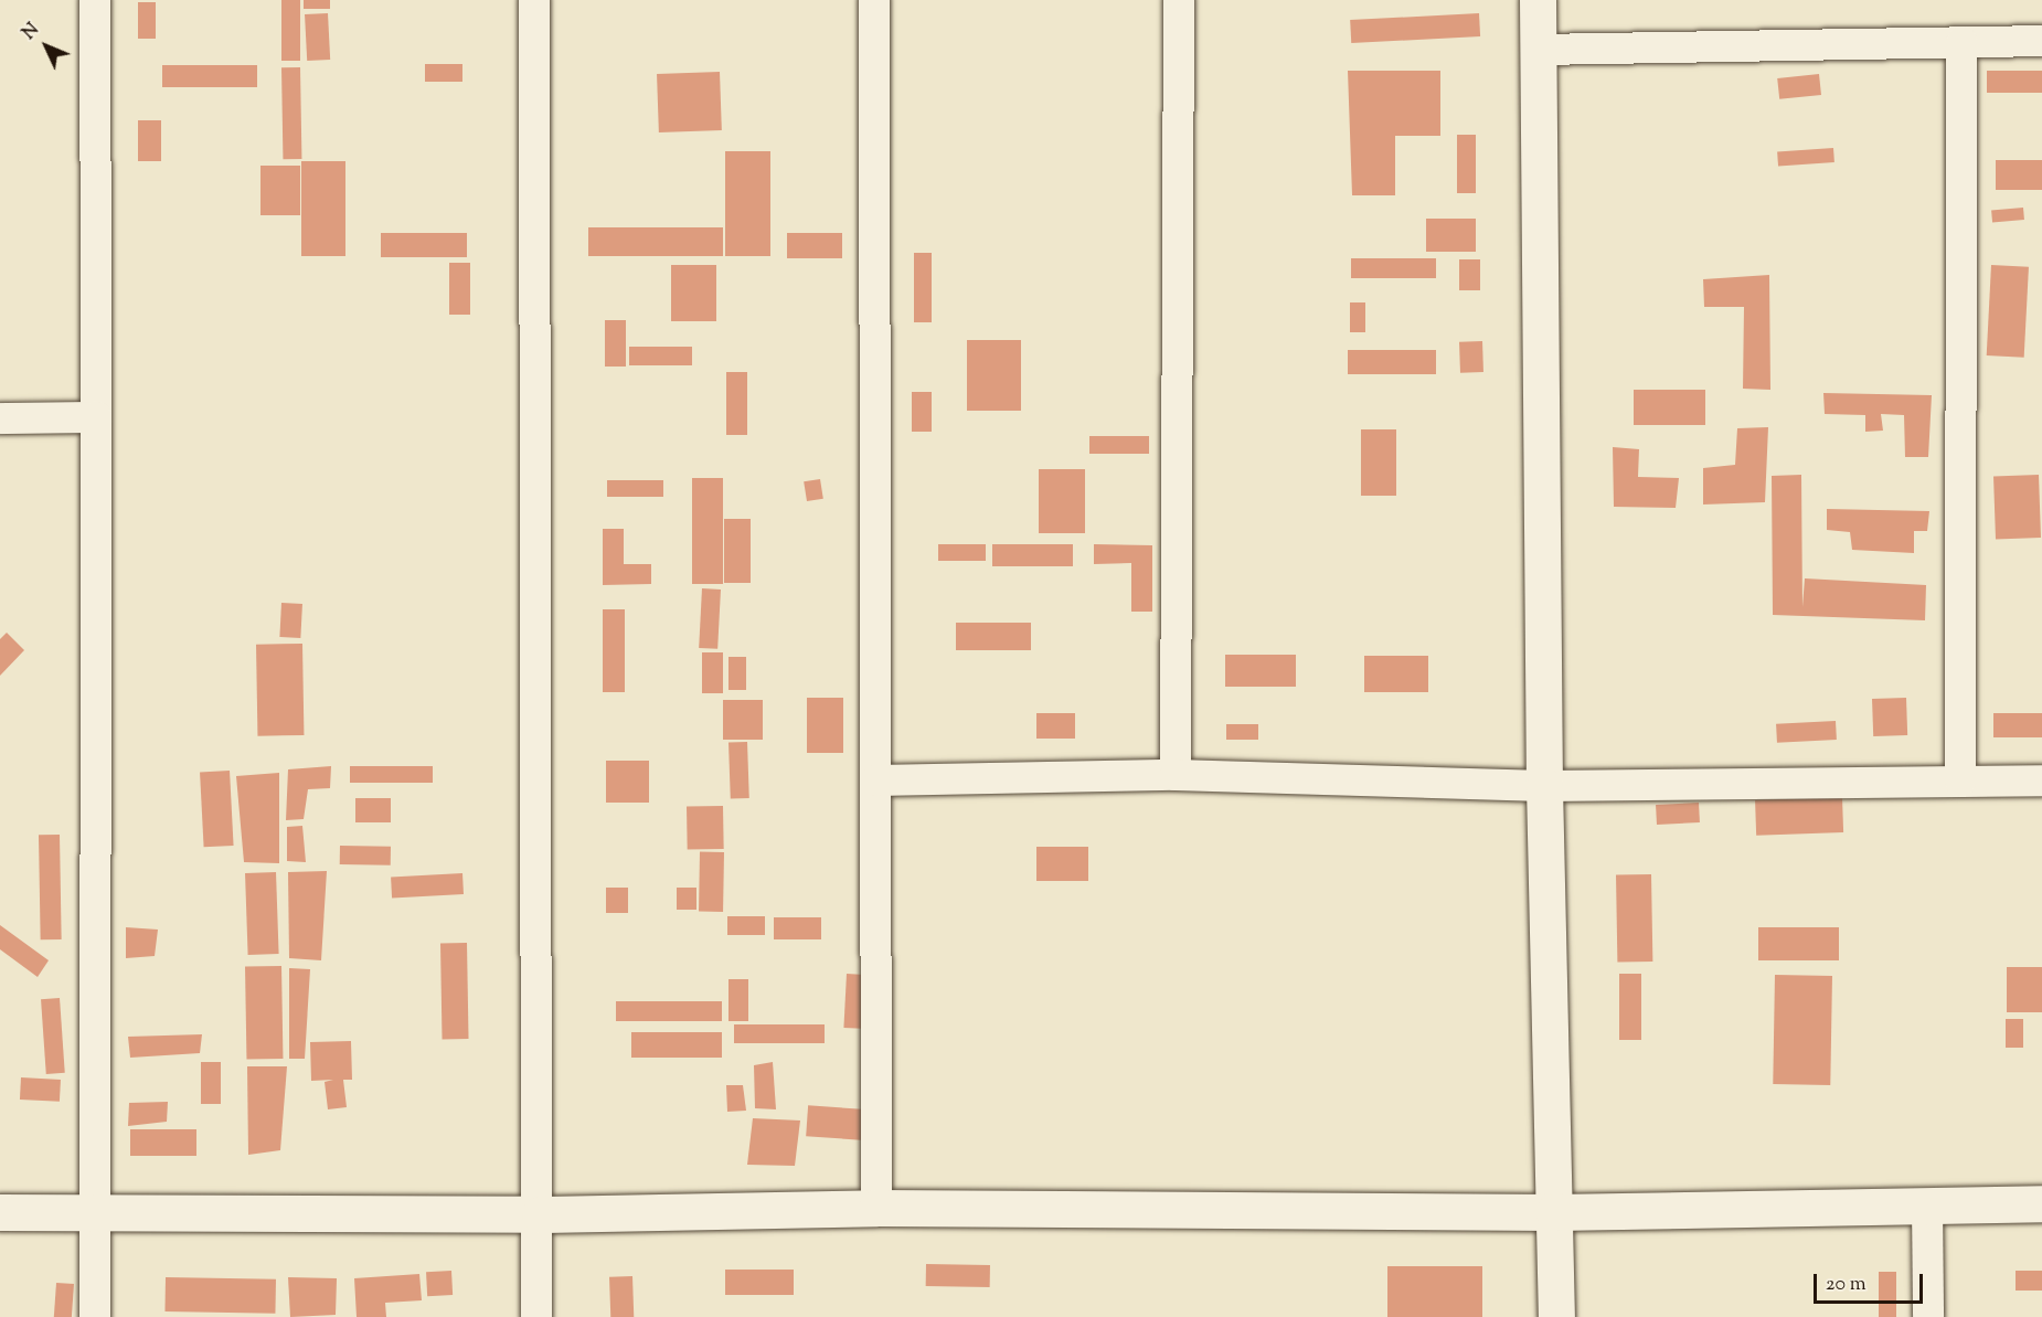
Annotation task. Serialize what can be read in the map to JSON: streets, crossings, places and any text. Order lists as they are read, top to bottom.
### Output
{
  "scale_bar": "20 m",
  "north": "top left"
}
